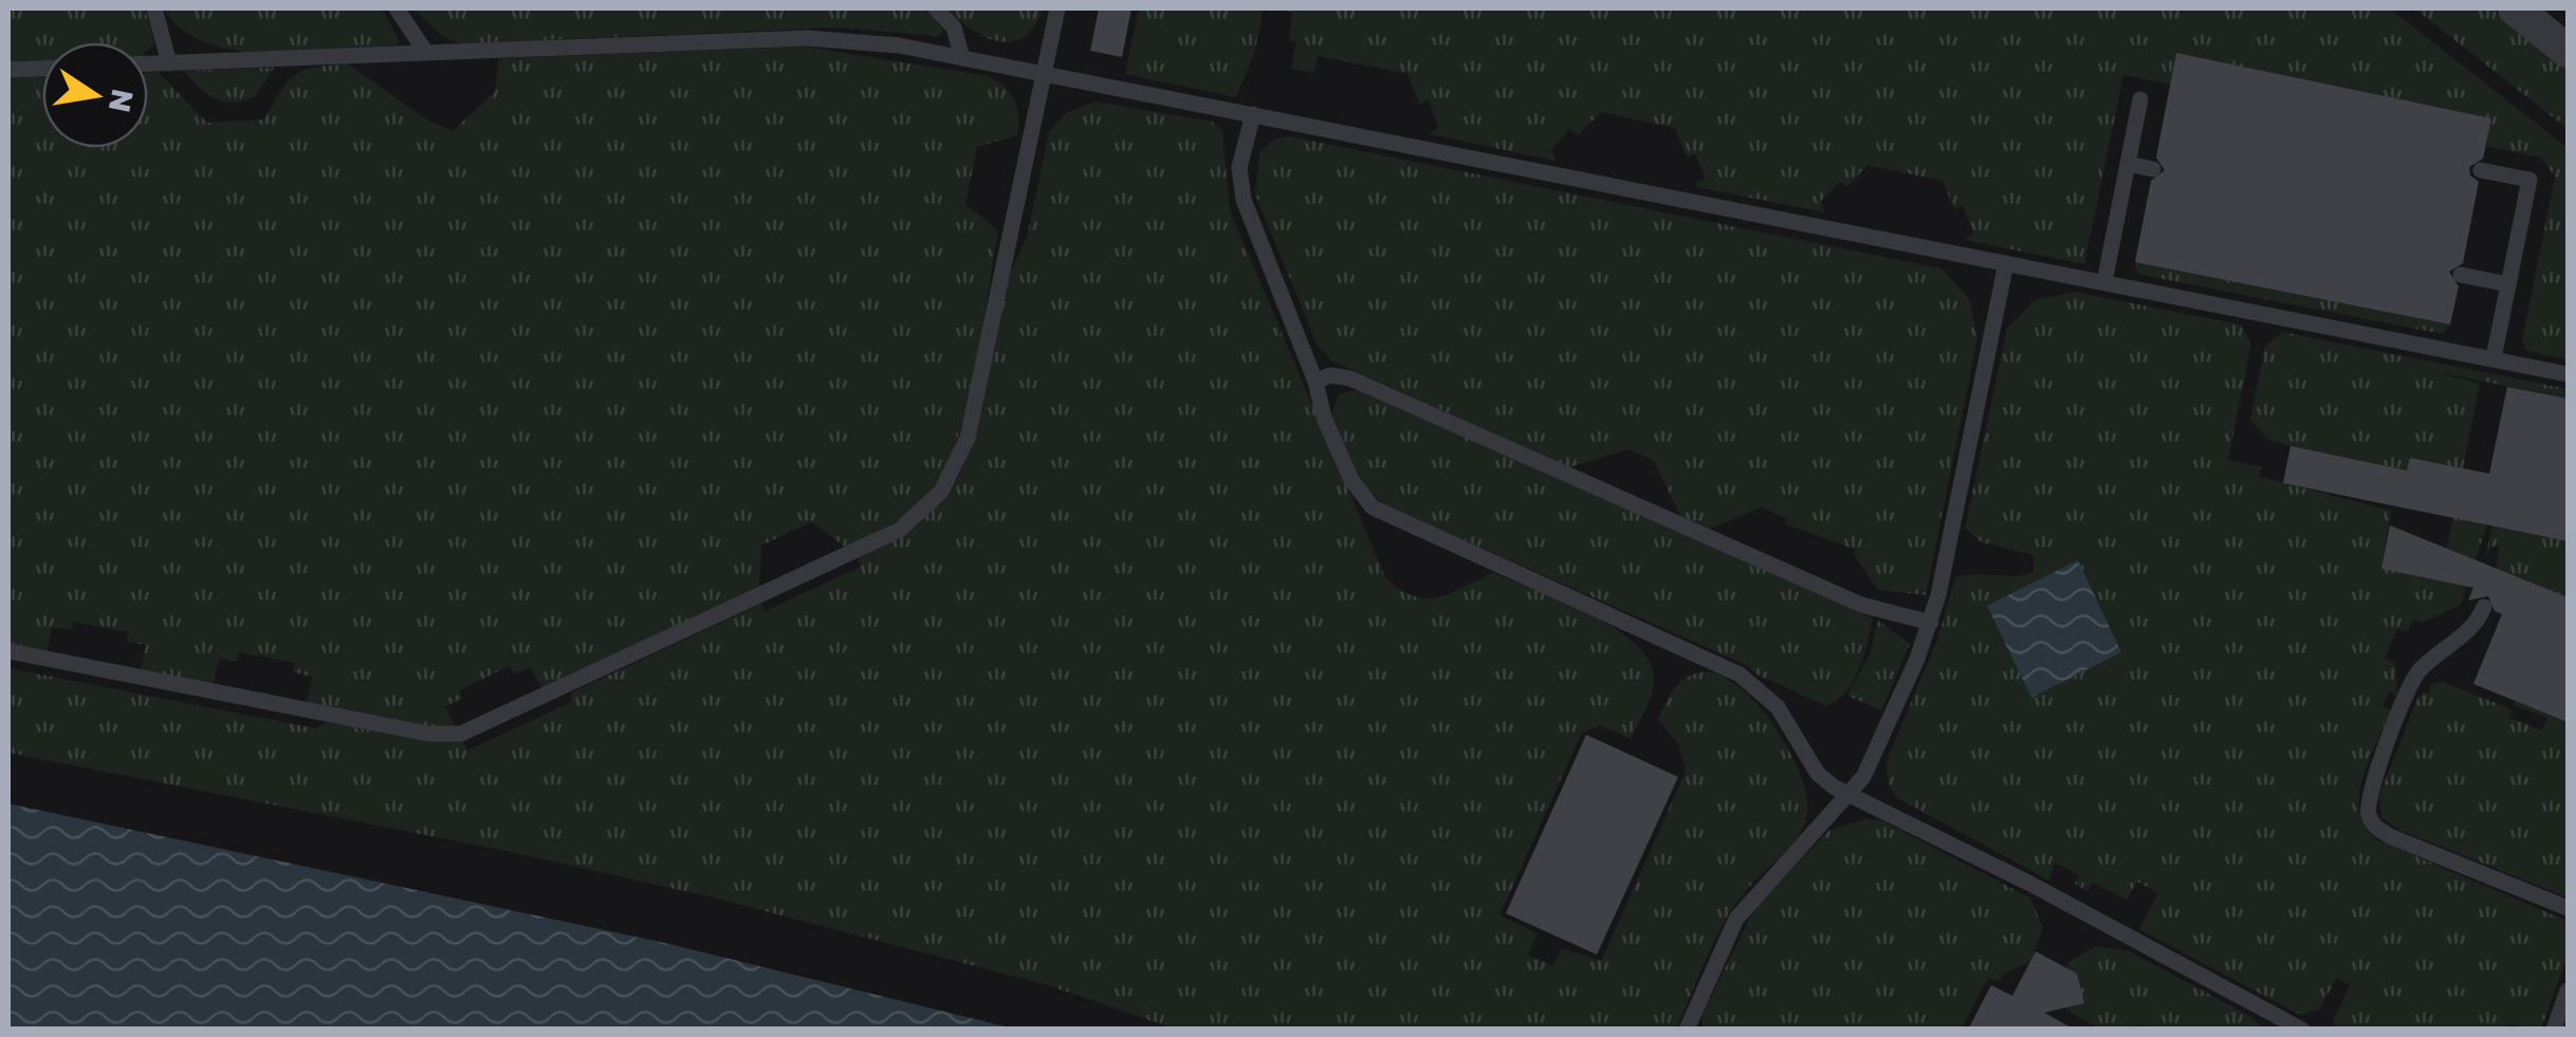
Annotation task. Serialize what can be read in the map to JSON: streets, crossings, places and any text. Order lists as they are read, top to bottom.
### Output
{
  "north": "right"
}
